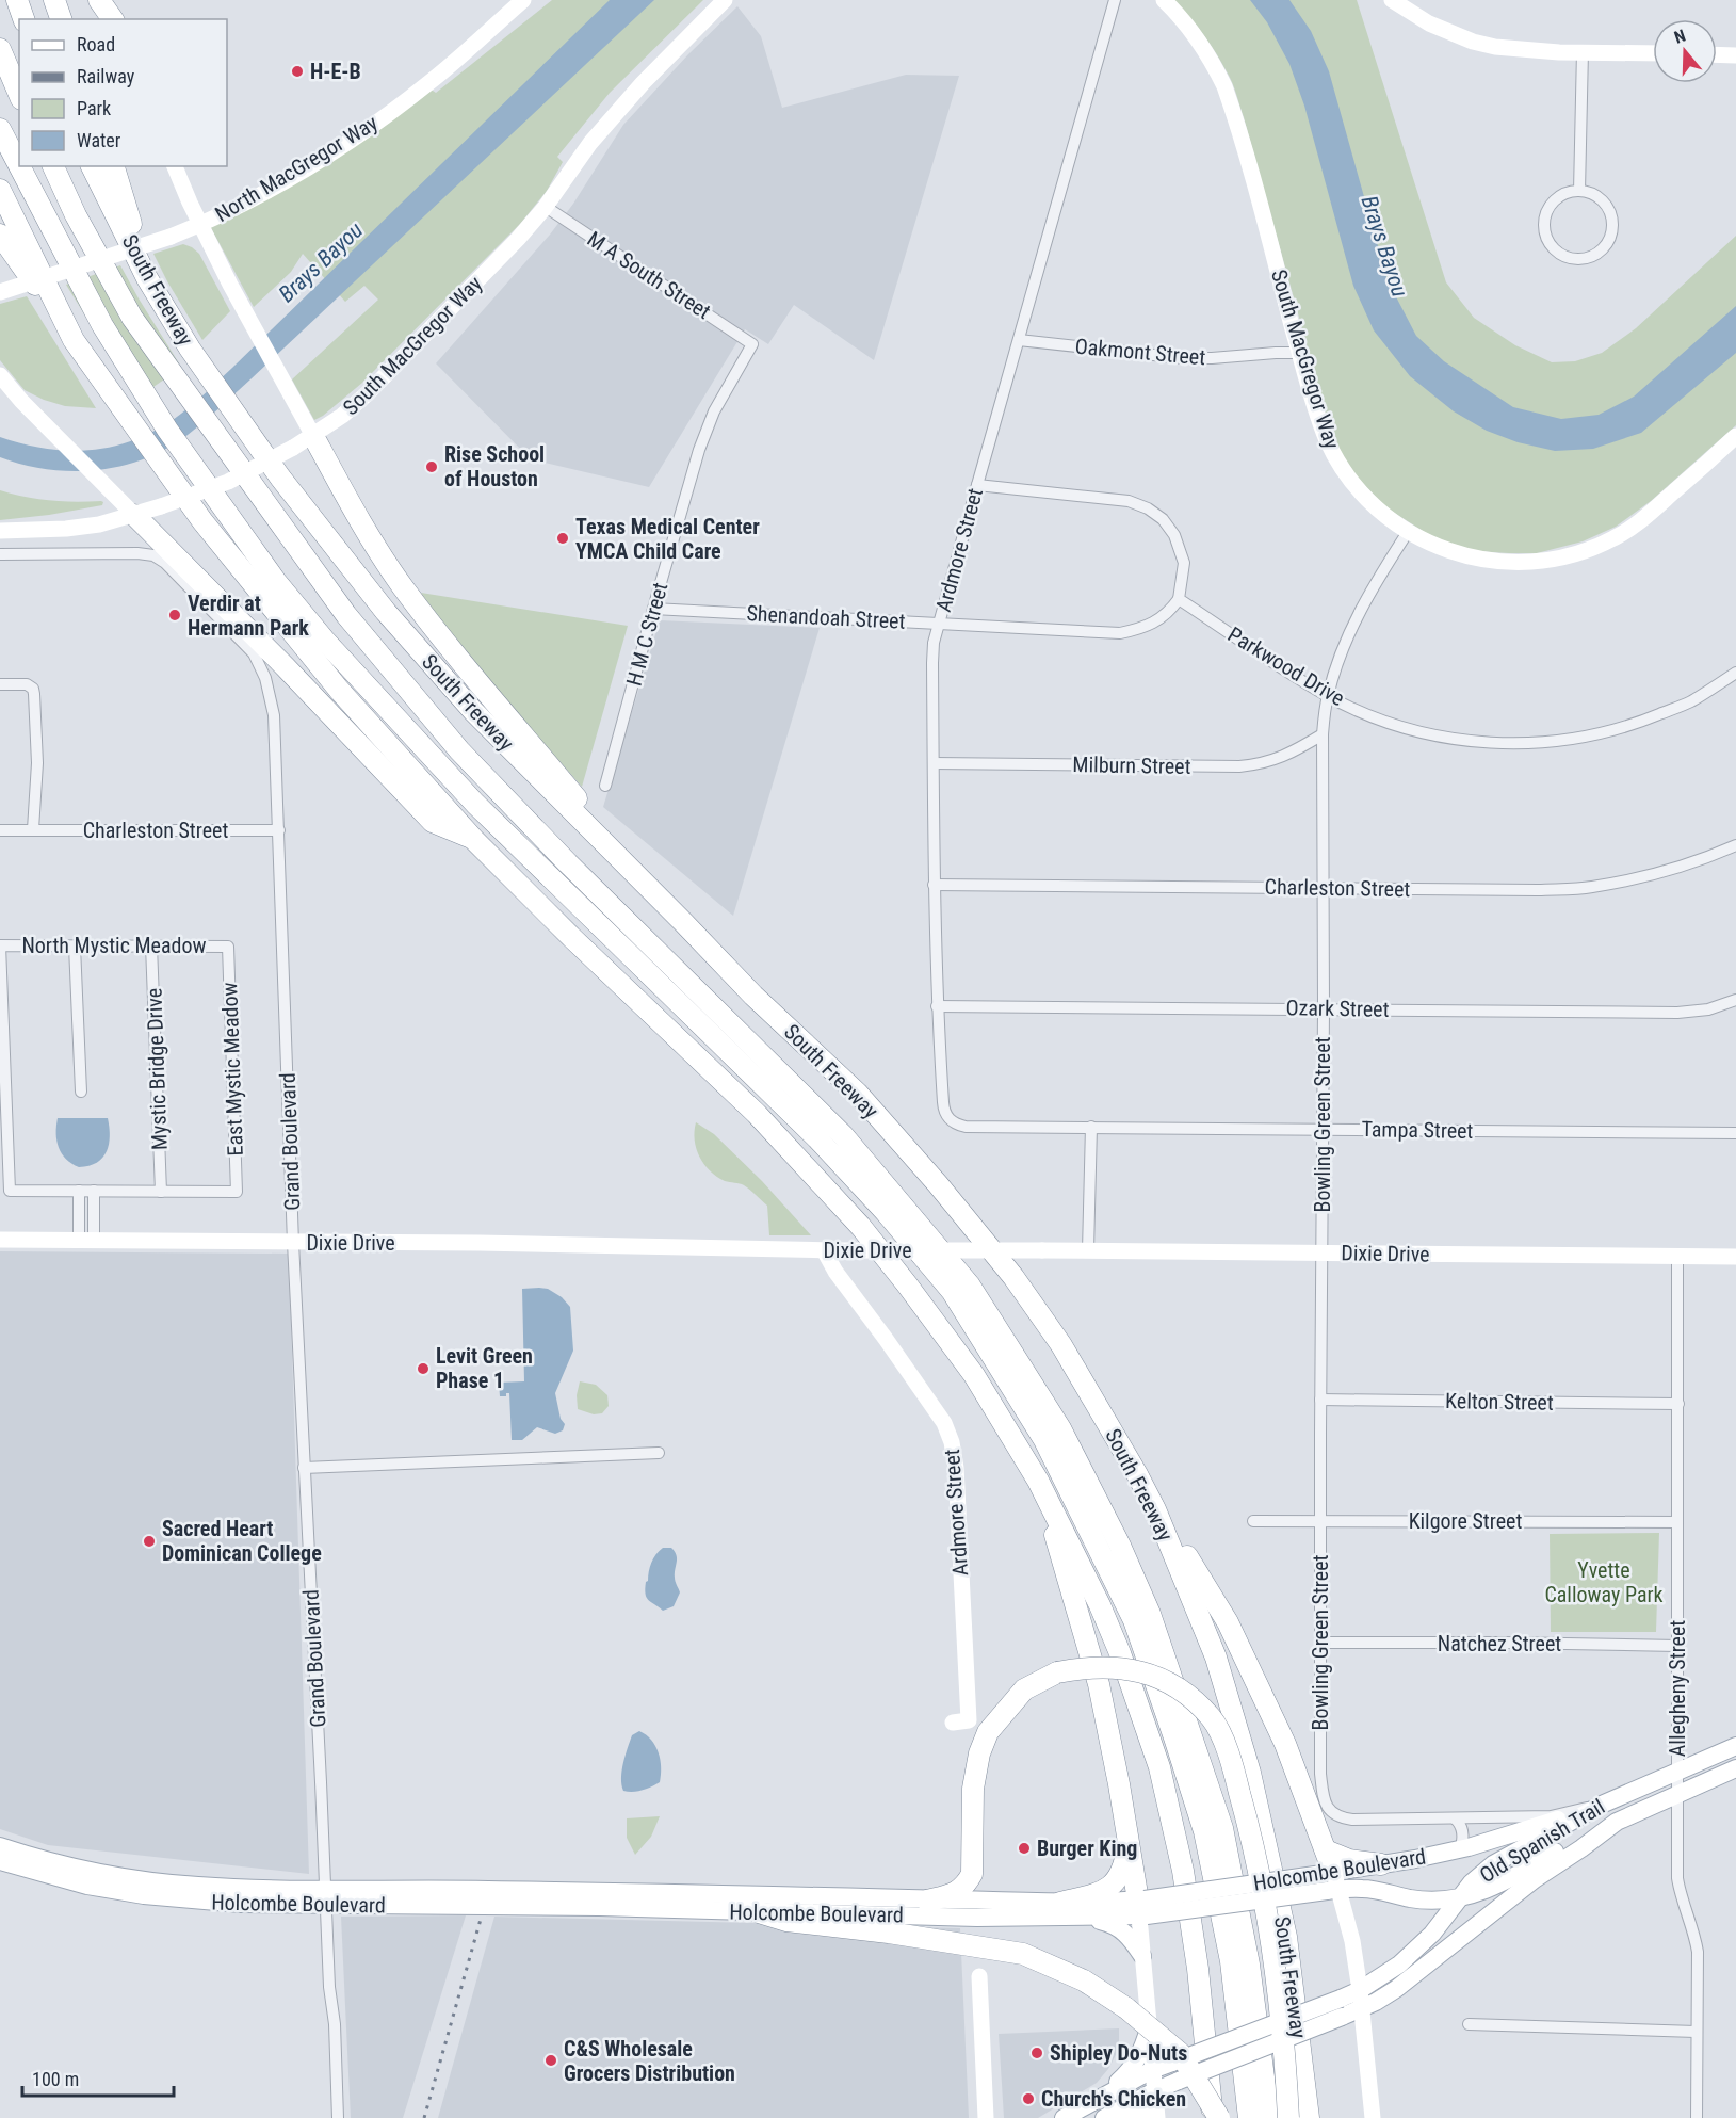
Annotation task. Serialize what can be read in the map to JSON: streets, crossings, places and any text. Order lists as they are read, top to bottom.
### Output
{
  "streets": {
    "highway": ["South Freeway"],
    "main road": [
      "North MacGregor Way",
      "South MacGregor Way",
      "Ardmore Street",
      "Dixie Drive",
      "Old Spanish Trail",
      "Holcombe Boulevard"
    ],
    "street": [
      "M A South Street",
      "Oakmont Street",
      "Shenandoah Street",
      "H M C Street",
      "Parkwood Drive",
      "Milburn Street",
      "Charleston Street",
      "North Mystic Meadow",
      "Ozark Street",
      "Mystic Bridge Drive",
      "East Mystic Meadow",
      "Bowling Green Street",
      "Tampa Street",
      "Grand Boulevard",
      "Kelton Street",
      "Kilgore Street",
      "Natchez Street",
      "Allegheny Street"
    ]
  },
  "crossings": [
    ["M A South Street", "South MacGregor Way"],
    ["M A South Street", "H M C Street"],
    ["South MacGregor Way", "Oakmont Street"],
    ["South MacGregor Way", "Bowling Green Street"],
    ["Oakmont Street", "Ardmore Street"],
    ["Ardmore Street", "Shenandoah Street"],
    ["Ardmore Street", "Milburn Street"],
    ["Ardmore Street", "Charleston Street"],
    ["Ardmore Street", "Ozark Street"],
    ["Ardmore Street", "Tampa Street"],
    ["Ardmore Street", "Dixie Drive"],
    ["Shenandoah Street", "H M C Street"],
    ["Shenandoah Street", "Parkwood Drive"],
    ["Parkwood Drive", "Bowling Green Street"],
    ["Milburn Street", "Bowling Green Street"],
    ["Charleston Street", "Bowling Green Street"],
    ["Charleston Street", "Grand Boulevard"],
    ["North Mystic Meadow", "Mystic Bridge Drive"],
    ["North Mystic Meadow", "East Mystic Meadow"],
    ["Ozark Street", "Bowling Green Street"],
    ["Mystic Bridge Drive", "East Mystic Meadow"],
    ["Bowling Green Street", "Tampa Street"],
    ["Bowling Green Street", "Dixie Drive"],
    ["Bowling Green Street", "Kelton Street"],
    ["Bowling Green Street", "Kilgore Street"],
    ["Bowling Green Street", "Natchez Street"],
    ["Grand Boulevard", "Dixie Drive"],
    ["Grand Boulevard", "Holcombe Boulevard"],
    ["Dixie Drive", "Allegheny Street"],
    ["Kelton Street", "Allegheny Street"],
    ["Kilgore Street", "Allegheny Street"],
    ["Natchez Street", "Allegheny Street"],
    ["Allegheny Street", "Old Spanish Trail"],
    ["Old Spanish Trail", "Holcombe Boulevard"]
  ],
  "water": ["Brays Bayou"],
  "parks": ["Yvette Calloway Park"],
  "places": [
    "H-E-B",
    "Rise School of Houston",
    "Texas Medical Center YMCA Child Care",
    "Verdir at Hermann Park",
    "Levit Green Phase 1",
    "Sacred Heart Dominican College",
    "Burger King",
    "Shipley Do-Nuts",
    "C&S Wholesale Grocers Distribution",
    "Church's Chicken"
  ],
  "legend": [
    "Road",
    "Railway",
    "Park",
    "Water"
  ],
  "scale_bar": "100 m",
  "north": "top"
}
